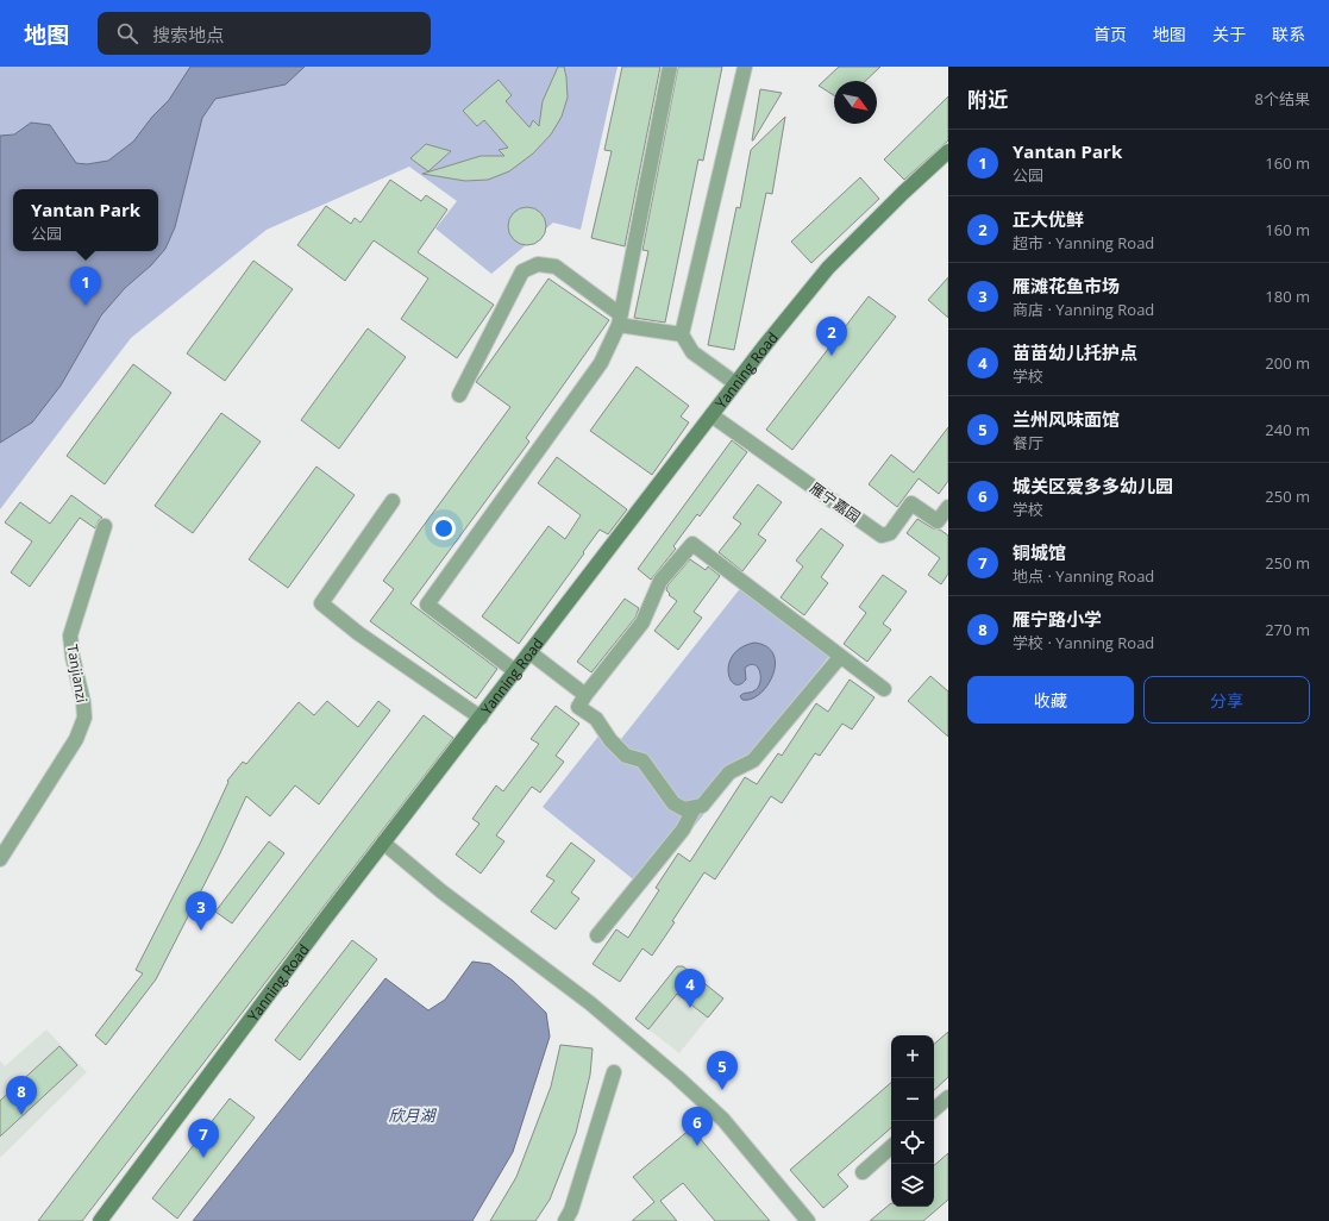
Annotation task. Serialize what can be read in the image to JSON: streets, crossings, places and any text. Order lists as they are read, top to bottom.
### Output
{
  "streets": {
    "main road": ["Yanning Road"],
    "street": ["雁宁嘉园", "Tanjianzi"]
  },
  "crossings": [
    ["Yanning Road", "雁宁嘉园"]
  ],
  "water": ["欣月湖"],
  "north": "bottom right",
  "page": {
    "header": "地图",
    "search": "搜索地点",
    "nav": [
      "首页",
      "地图",
      "关于",
      "联系"
    ],
    "heading": ["附近", "8个结果"],
    "list": [
      {
        "mark": "1",
        "name": "Yantan Park",
        "note": "公园",
        "value": "160 m"
      },
      {
        "mark": "2",
        "name": "正大优鲜",
        "note": "超市 · Yanning Road",
        "value": "160 m"
      },
      {
        "mark": "3",
        "name": "雁滩花鱼市场",
        "note": "商店 · Yanning Road",
        "value": "180 m"
      },
      {
        "mark": "4",
        "name": "苗苗幼儿托护点",
        "note": "学校",
        "value": "200 m"
      },
      {
        "mark": "5",
        "name": "兰州风味面馆",
        "note": "餐厅",
        "value": "240 m"
      },
      {
        "mark": "6",
        "name": "城关区爱多多幼儿园",
        "note": "学校",
        "value": "250 m"
      },
      {
        "mark": "7",
        "name": "铜城馆",
        "note": "地点 · Yanning Road",
        "value": "250 m"
      },
      {
        "mark": "8",
        "name": "雁宁路小学",
        "note": "学校 · Yanning Road",
        "value": "270 m"
      }
    ],
    "popup": ["Yantan Park", "公园"],
    "pins": [
      "1",
      "2",
      "3",
      "4",
      "5",
      "8",
      "6",
      "7"
    ],
    "buttons": ["收藏", "分享"],
    "map_buttons": ["+", "−"]
  }
}
